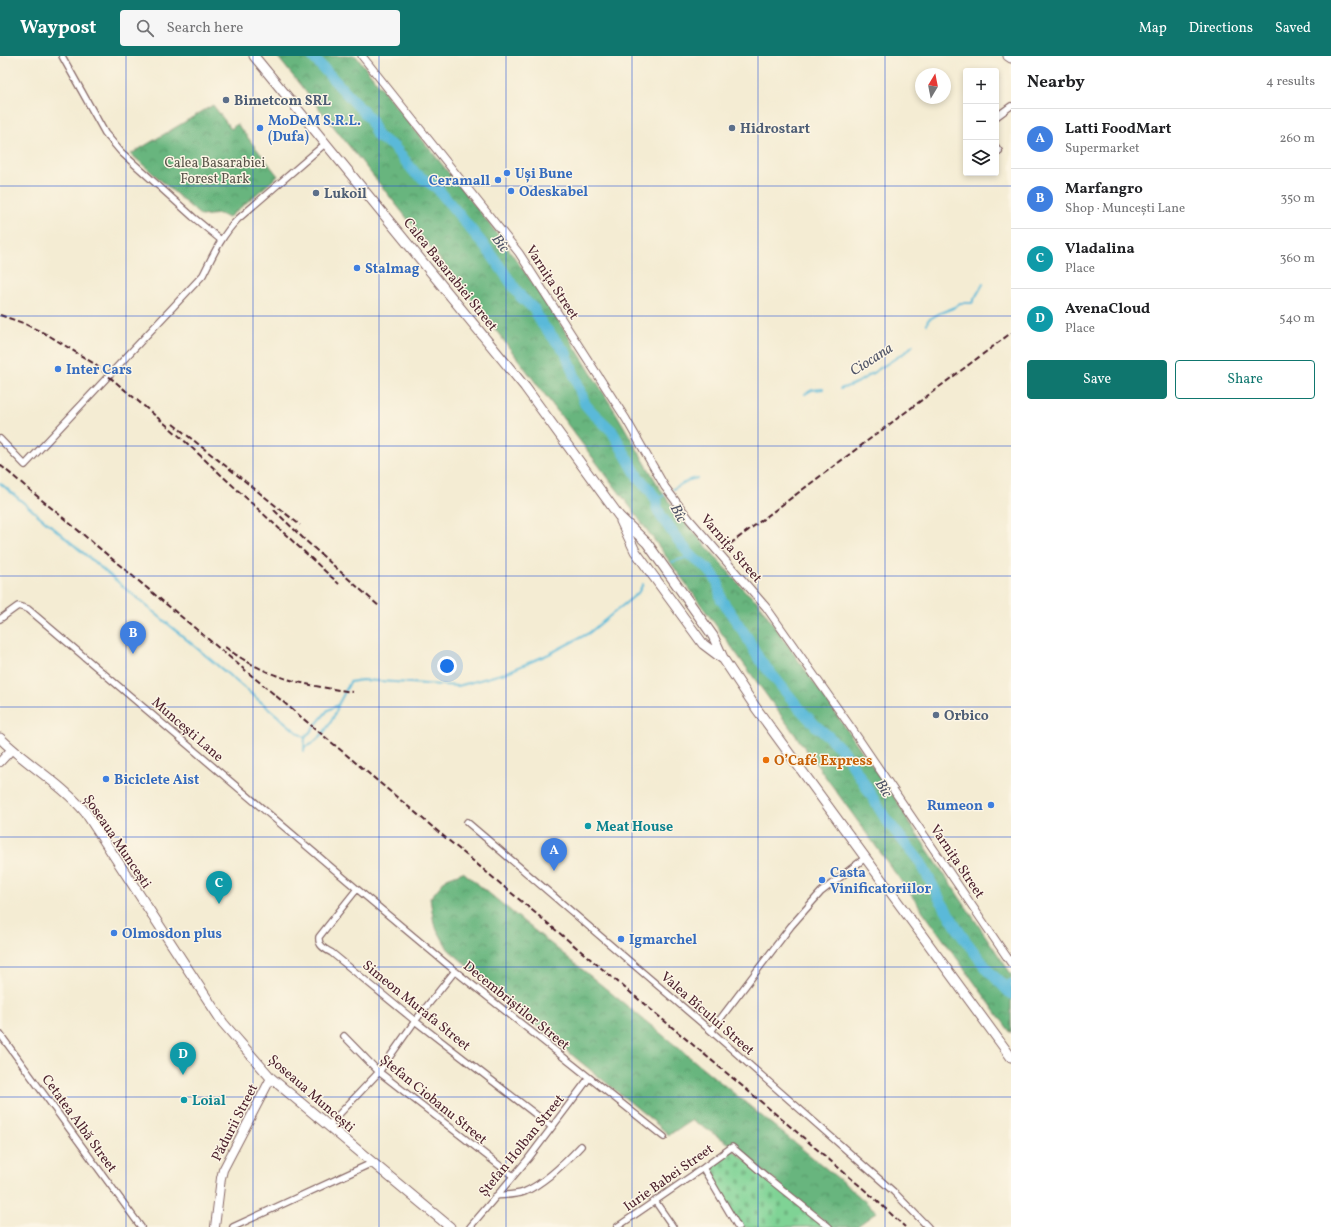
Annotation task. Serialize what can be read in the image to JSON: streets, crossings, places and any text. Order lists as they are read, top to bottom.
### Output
{
  "streets": {
    "main road": ["Calea Basarabiei Street", "Șoseaua Muncești", "Pădurii Street"],
    "street": [
      "Varnița Street",
      "Muncești Lane",
      "Simeon Murafa Street",
      "Decembriștilor Street",
      "Valea Bîcului Street",
      "Ștefan Ciobanu Street",
      "Cetatea Albă Street",
      "Ștefan Holban Street",
      "Iurie Babei Street"
    ]
  },
  "crossings": [
    ["Muncești Lane", "Simeon Murafa Street"],
    ["Muncești Lane", "Decembriștilor Street"],
    ["Șoseaua Muncești", "Pădurii Street"],
    ["Simeon Murafa Street", "Decembriștilor Street"],
    ["Simeon Murafa Street", "Ștefan Holban Street"],
    ["Decembriștilor Street", "Ștefan Holban Street"],
    ["Ștefan Ciobanu Street", "Ștefan Holban Street"]
  ],
  "water": ["Bîc", "Ciocana"],
  "parks": ["Calea Basarabiei Forest Park"],
  "places": [
    "Bimetcom SRL",
    "MoDeM S.R.L. (Dufa)",
    "Hidrostart",
    "Uși Bune",
    "Ceramall",
    "Odeskabel",
    "Lukoil",
    "Stalmag",
    "Inter Cars",
    "Orbico",
    "O’Café Express",
    "Biciclete Aist",
    "Rumeon",
    "Meat House",
    "Casta Vinificatoriilor",
    "Olmosdon plus",
    "Igmarchel",
    "Loial"
  ],
  "north": "top",
  "page": {
    "header": "Waypost",
    "search": "Search here",
    "nav": ["Map", "Directions", "Saved"],
    "heading": ["Nearby", "4 results"],
    "map_buttons": ["+", "−"],
    "list": [
      {
        "mark": "A",
        "name": "Latti FoodMart",
        "note": "Supermarket",
        "value": "260 m"
      },
      {
        "mark": "B",
        "name": "Marfangro",
        "note": "Shop · Muncești Lane",
        "value": "350 m"
      },
      {
        "mark": "C",
        "name": "Vladalina",
        "note": "Place",
        "value": "360 m"
      },
      {
        "mark": "D",
        "name": "AvenaCloud",
        "note": "Place",
        "value": "540 m"
      }
    ],
    "buttons": ["Save", "Share"],
    "pins": [
      "B",
      "A",
      "C",
      "D"
    ]
  }
}
